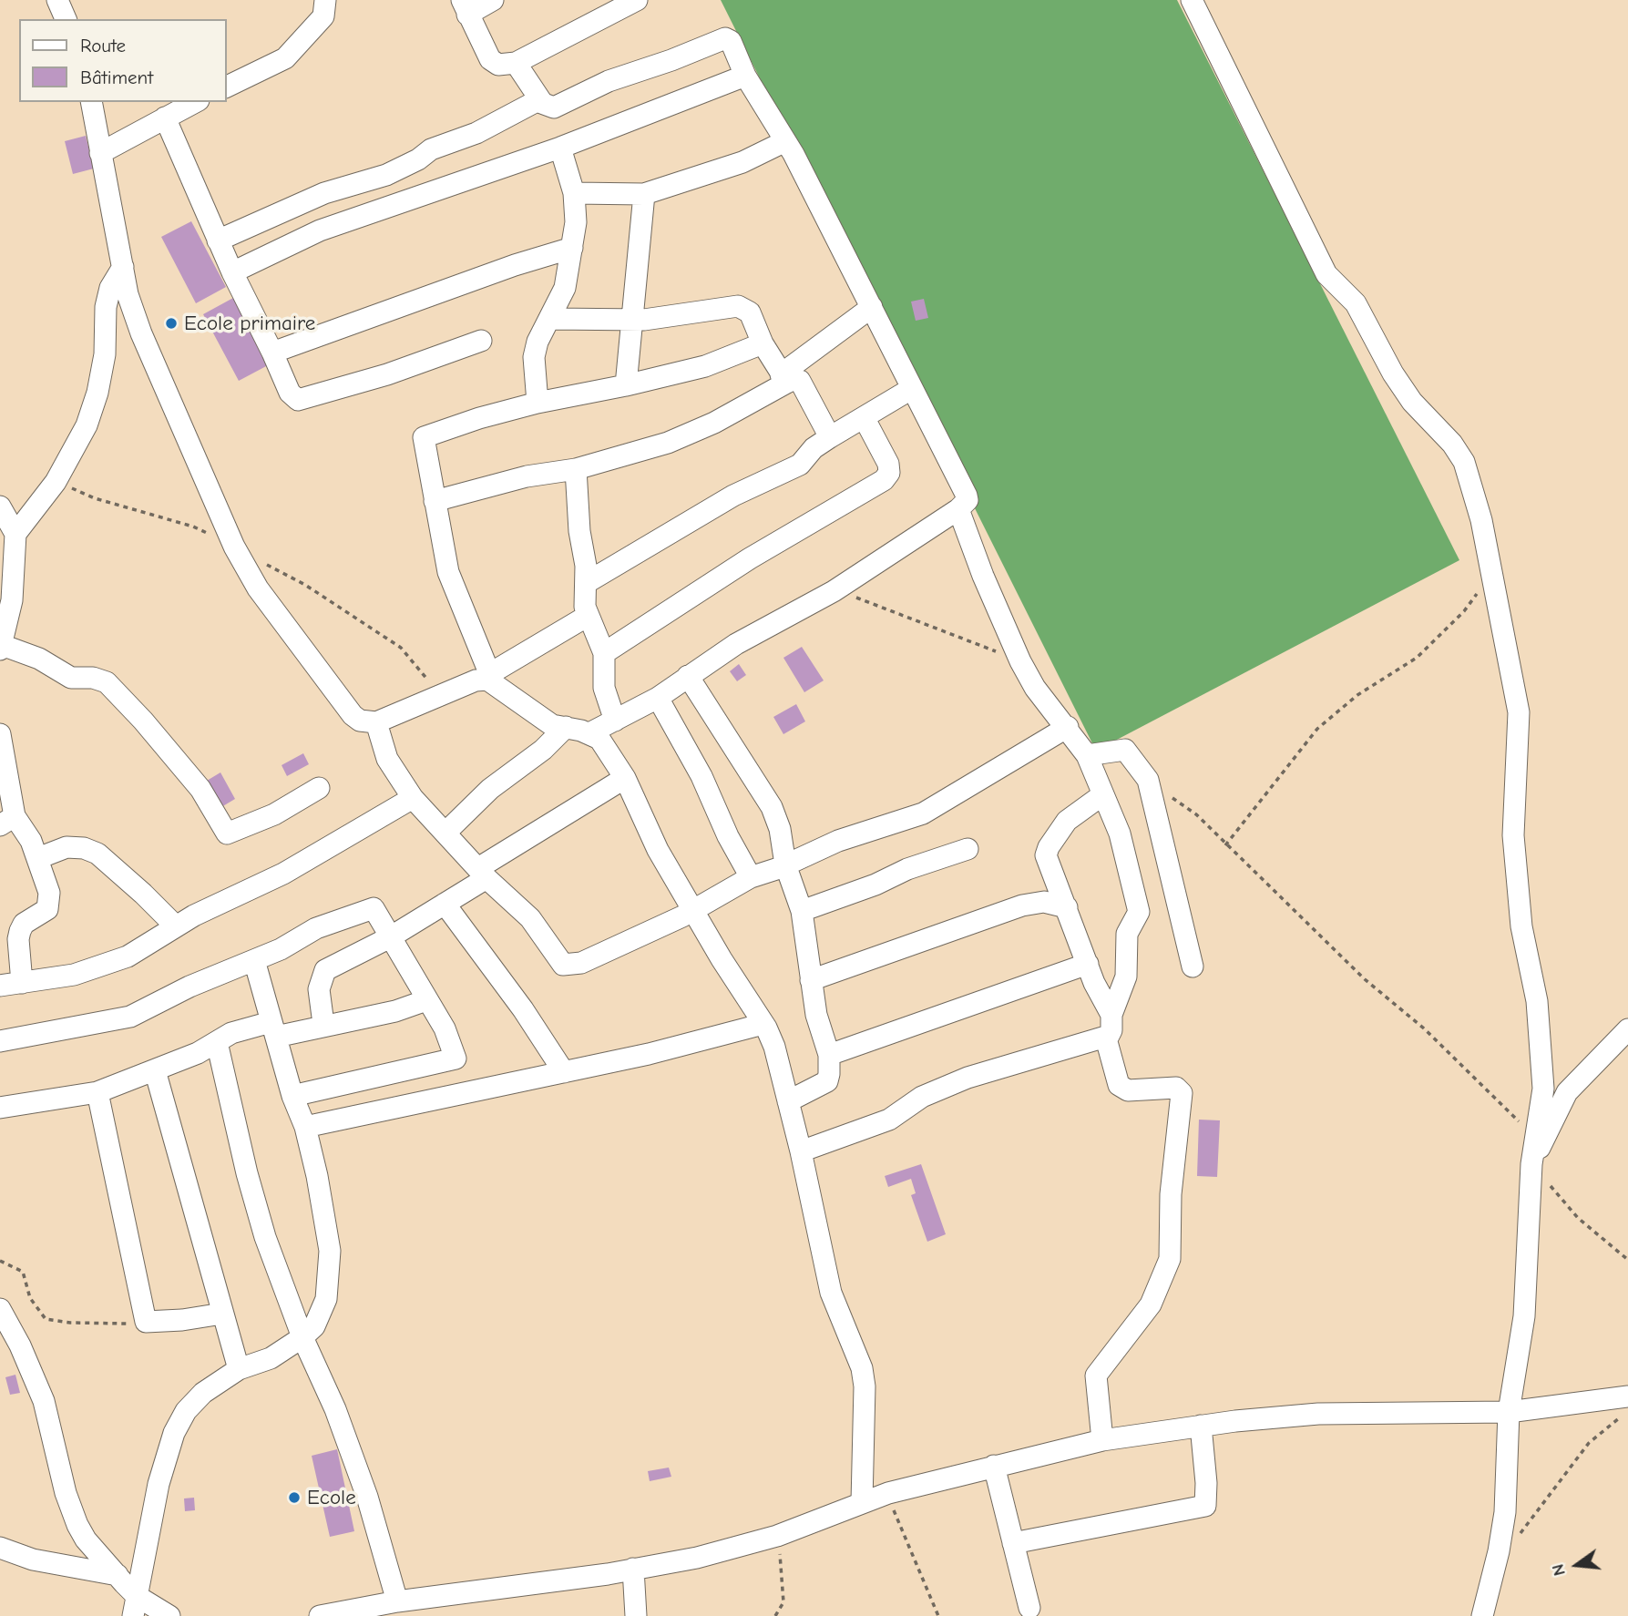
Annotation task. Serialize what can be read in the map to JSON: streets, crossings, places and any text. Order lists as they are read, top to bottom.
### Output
{
  "places": ["Ecole primaire", "Ecole"],
  "legend": ["Route", "Bâtiment"],
  "north": "left"
}
